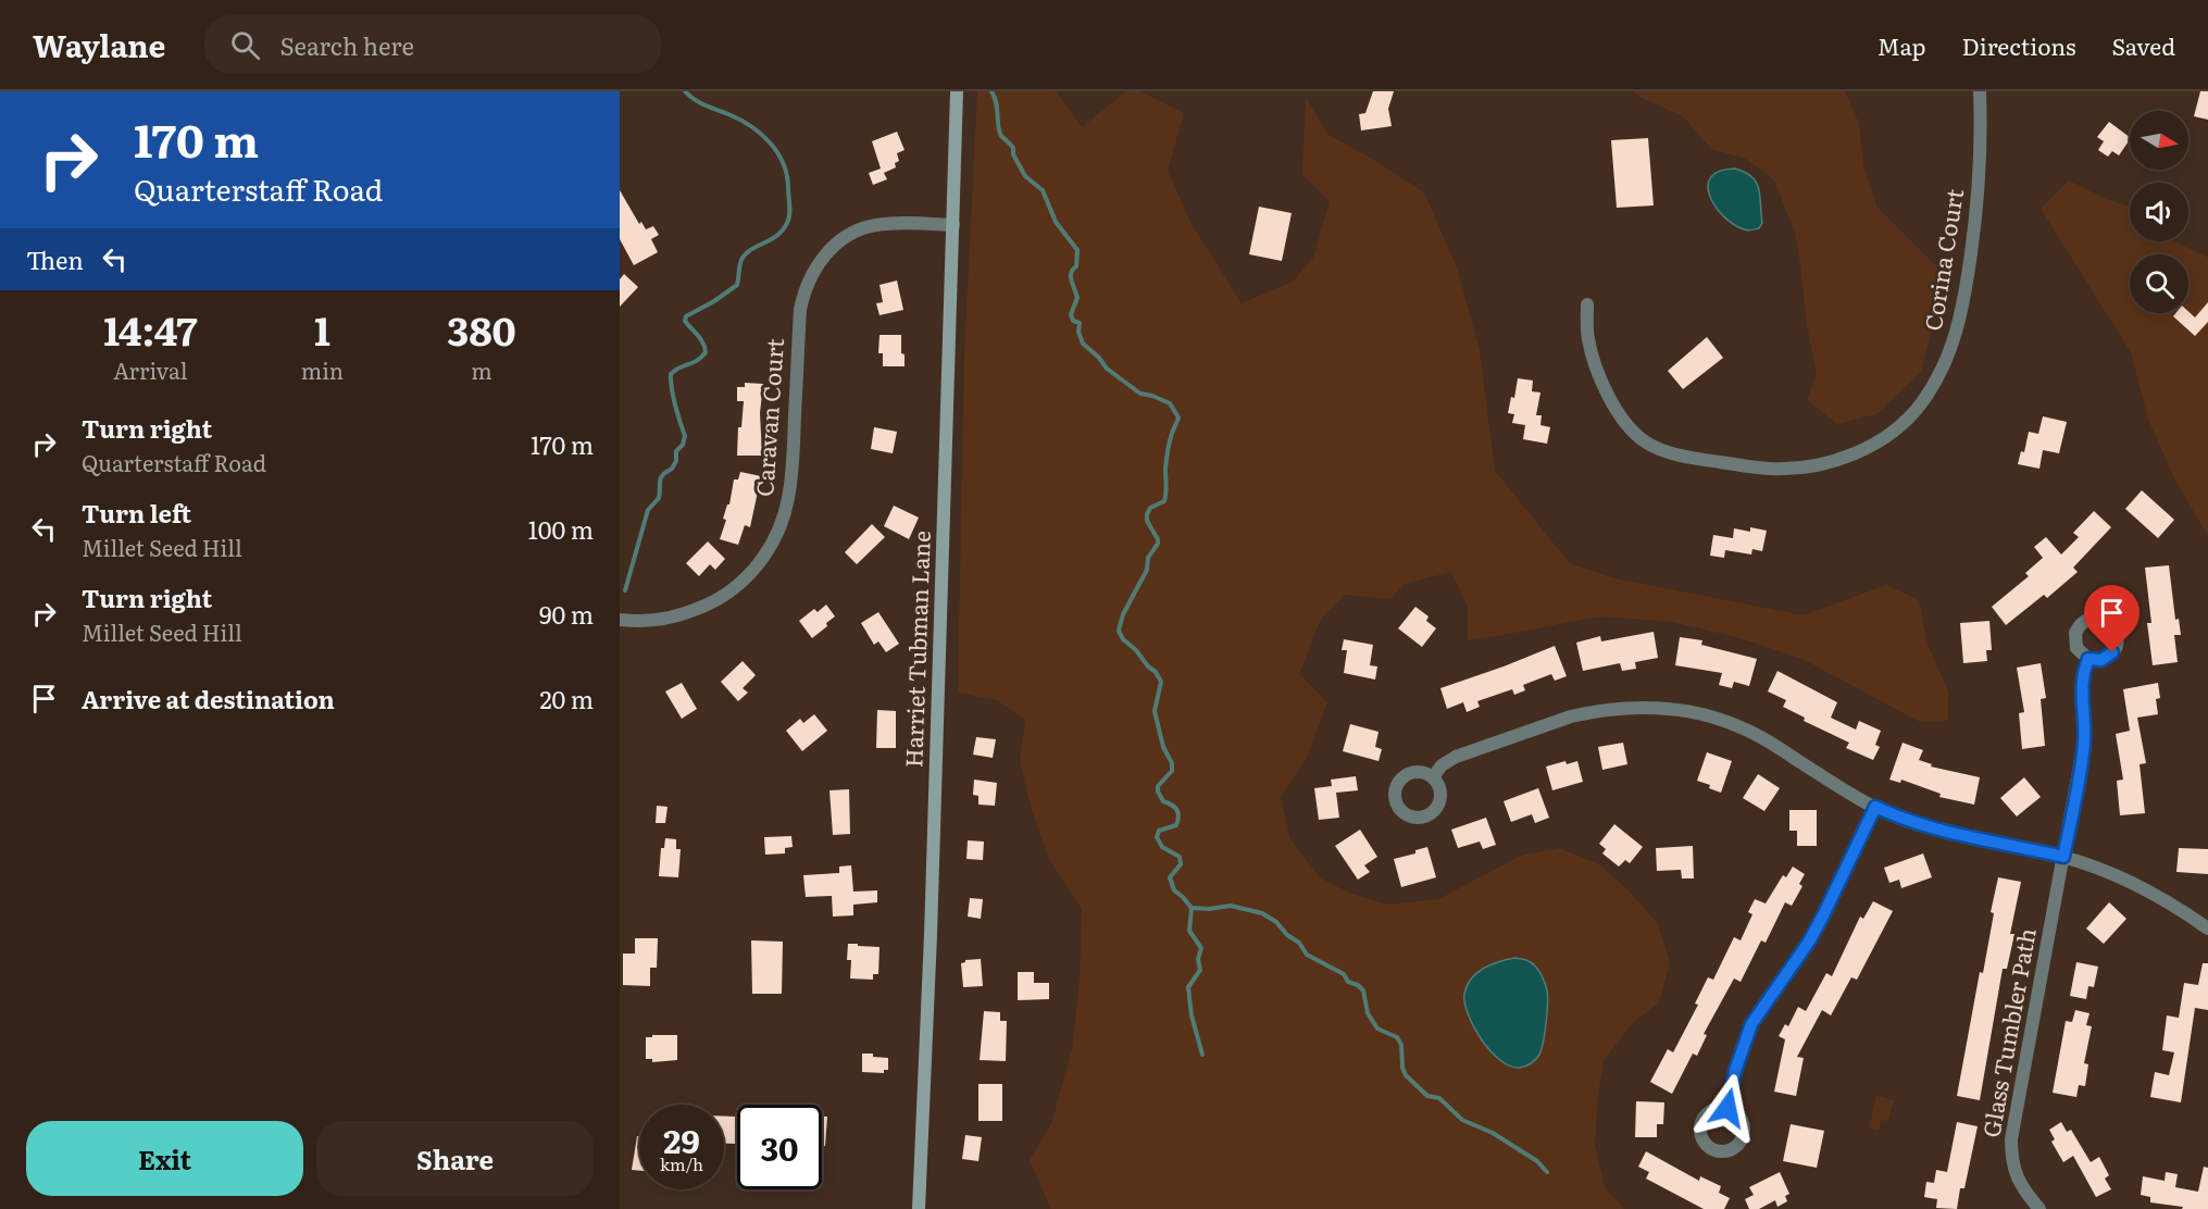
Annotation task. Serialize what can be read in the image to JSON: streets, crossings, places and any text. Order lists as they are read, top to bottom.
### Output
{
  "streets": {
    "street": [
      "Corina Court",
      "Caravan Court",
      "Harriet Tubman Lane",
      "Glass Tumbler Path"
    ]
  },
  "crossings": [
    ["Caravan Court", "Harriet Tubman Lane"]
  ],
  "north": "right",
  "page": {
    "header": "Waylane",
    "search": "Search here",
    "nav": ["Map", "Directions", "Saved"],
    "turn": ["170 m", "Quarterstaff Road"],
    "then": "Then",
    "eta": [
      "14:47",
      "Arrival",
      "1",
      "min",
      "380",
      "m"
    ],
    "list": [
      {
        "name": "Turn right",
        "note": "Quarterstaff Road",
        "value": "170 m"
      },
      {
        "name": "Turn left",
        "note": "Millet Seed Hill",
        "value": "100 m"
      },
      {
        "name": "Turn right",
        "note": "Millet Seed Hill",
        "value": "90 m"
      },
      {
        "name": "Arrive at destination",
        "value": "20 m"
      }
    ],
    "speed": "29 km/h",
    "limit": "30",
    "buttons": ["Exit", "Share"]
  }
}
